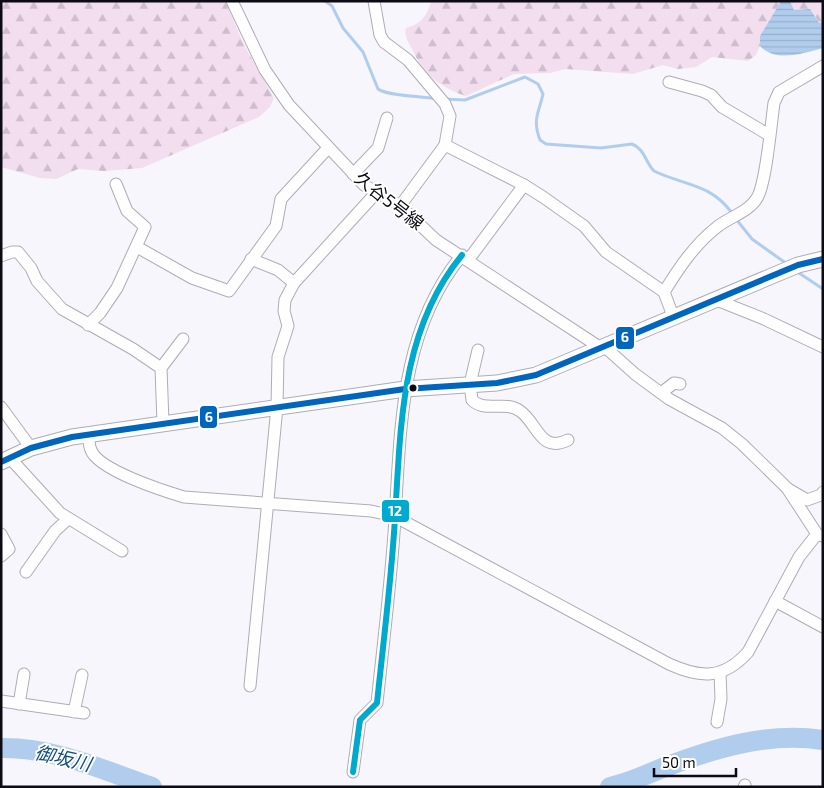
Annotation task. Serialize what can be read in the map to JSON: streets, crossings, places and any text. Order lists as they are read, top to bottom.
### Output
{
  "streets": {
    "street": ["久谷5号線"]
  },
  "water": ["御坂川"],
  "lines": ["transit line 12", "transit line 6"],
  "scale_bar": "50 m"
}
